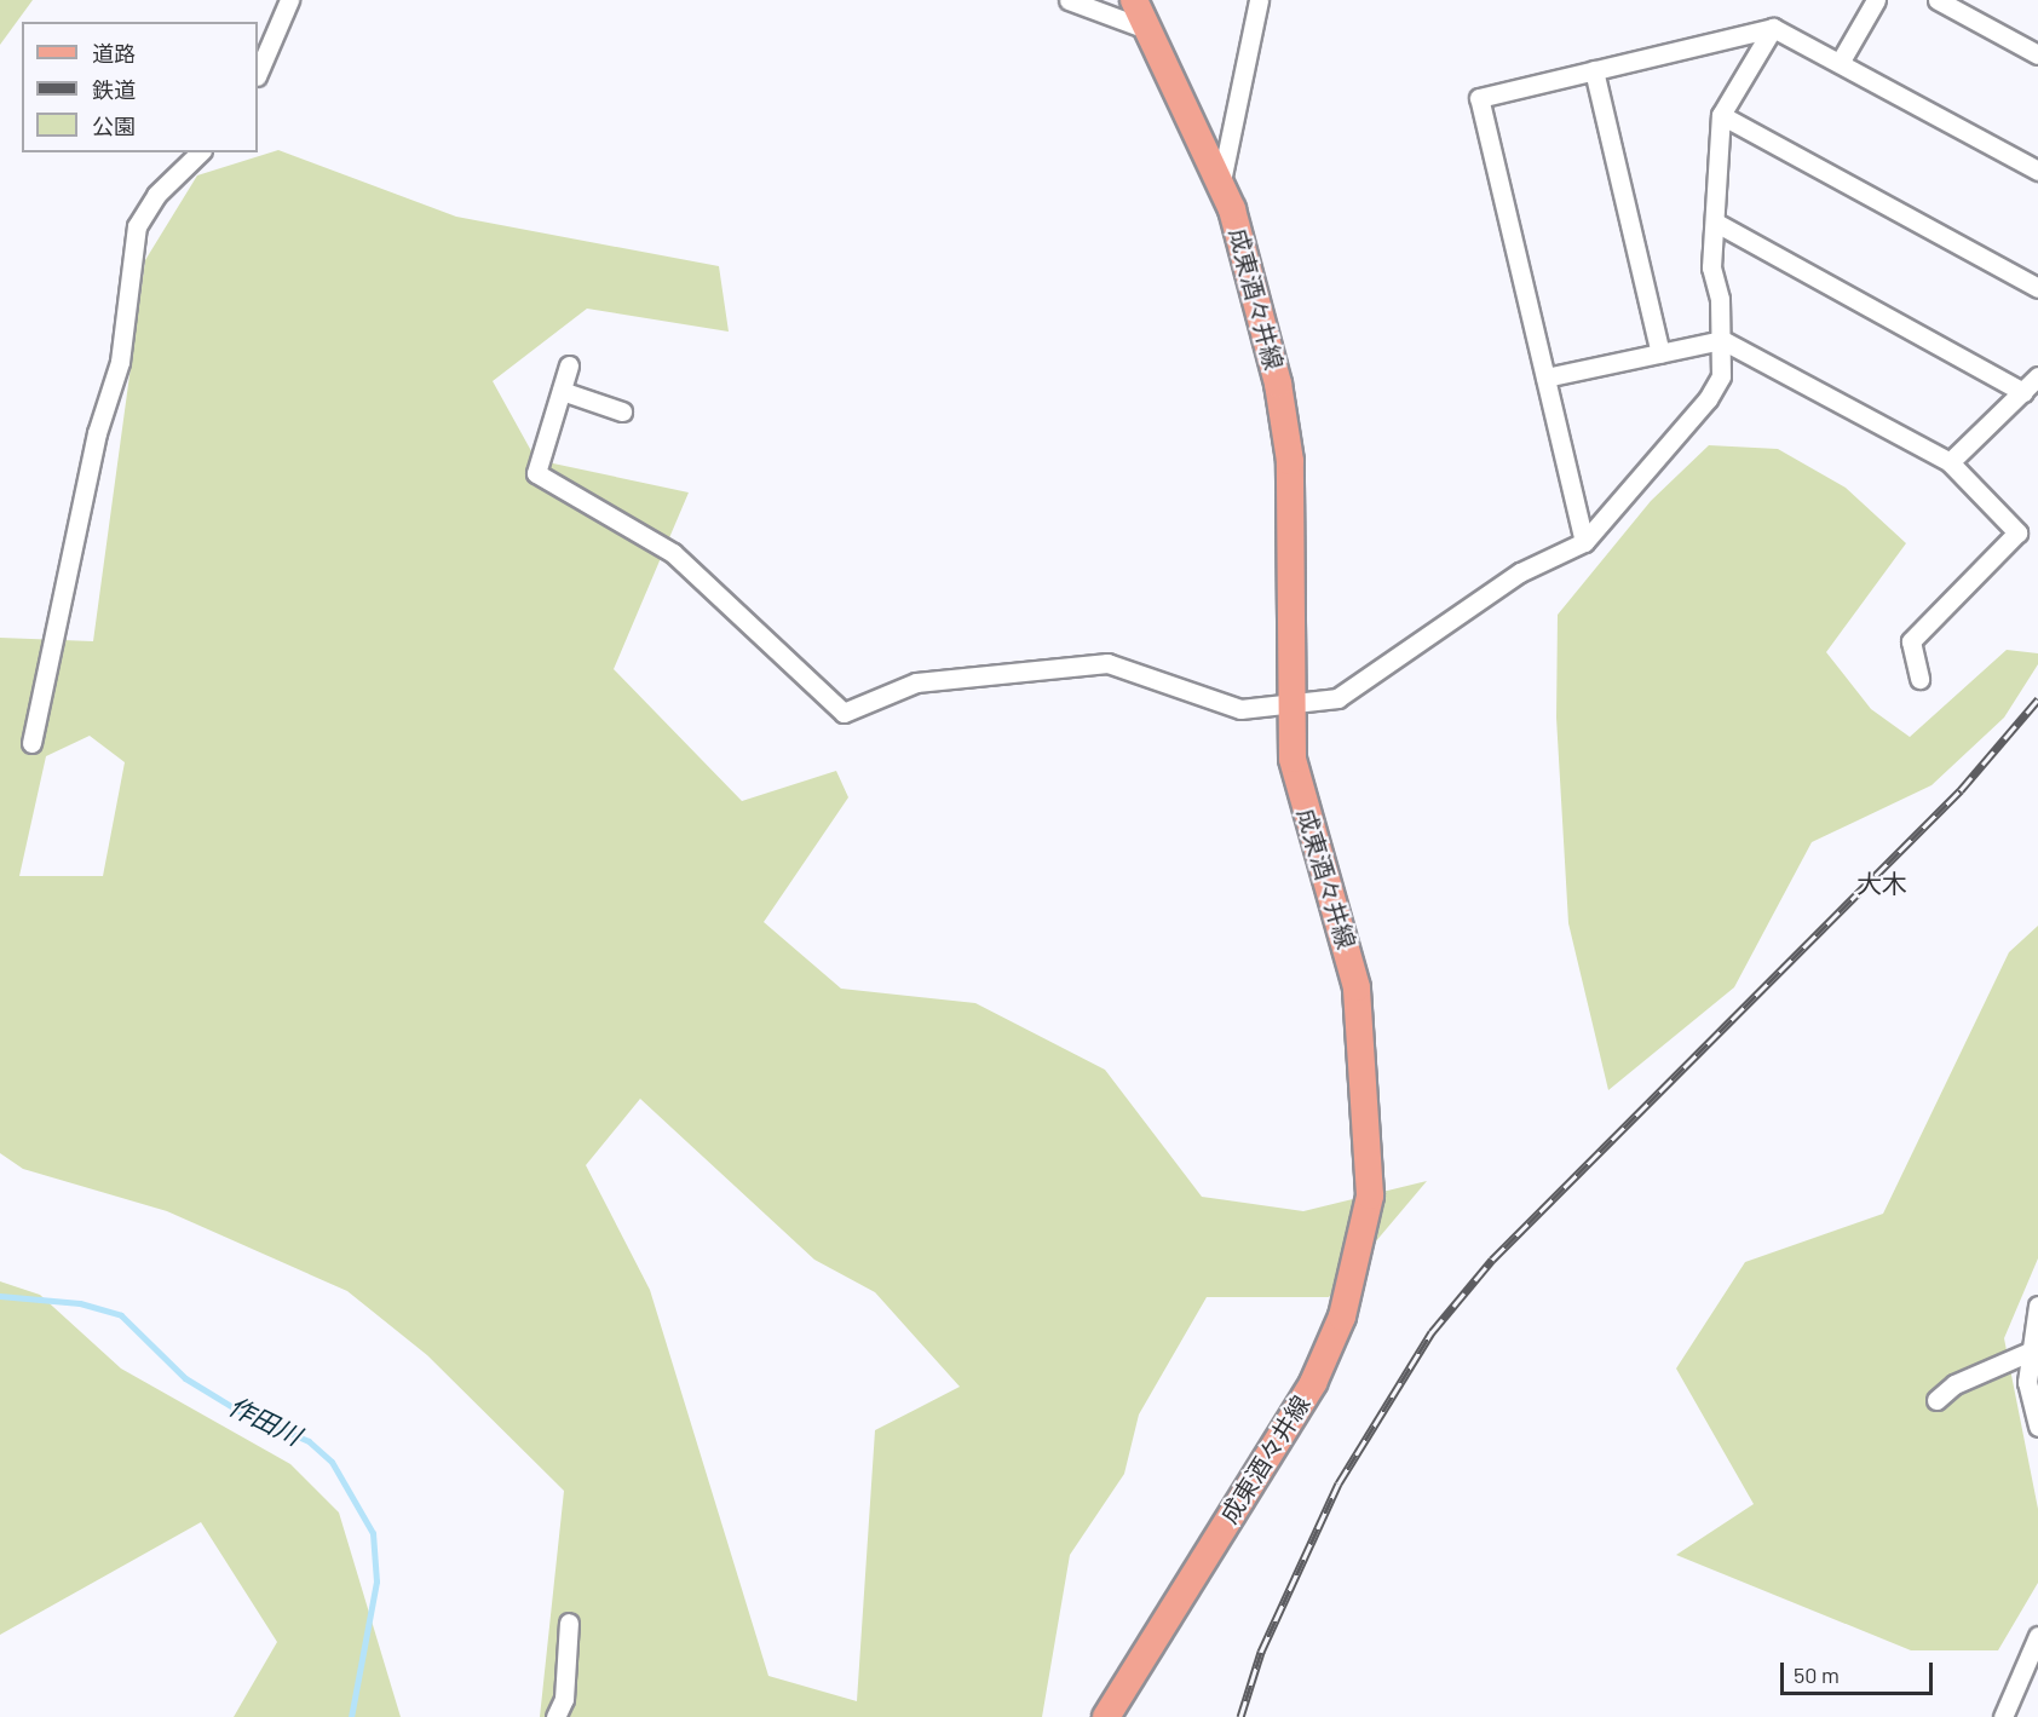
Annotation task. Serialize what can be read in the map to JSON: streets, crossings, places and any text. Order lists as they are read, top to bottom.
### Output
{
  "streets": {
    "main road": ["成東酒々井線"]
  },
  "districts": ["大木"],
  "water": ["作田川"],
  "legend": ["道路", "鉄道", "公園"],
  "scale_bar": "50 m"
}
